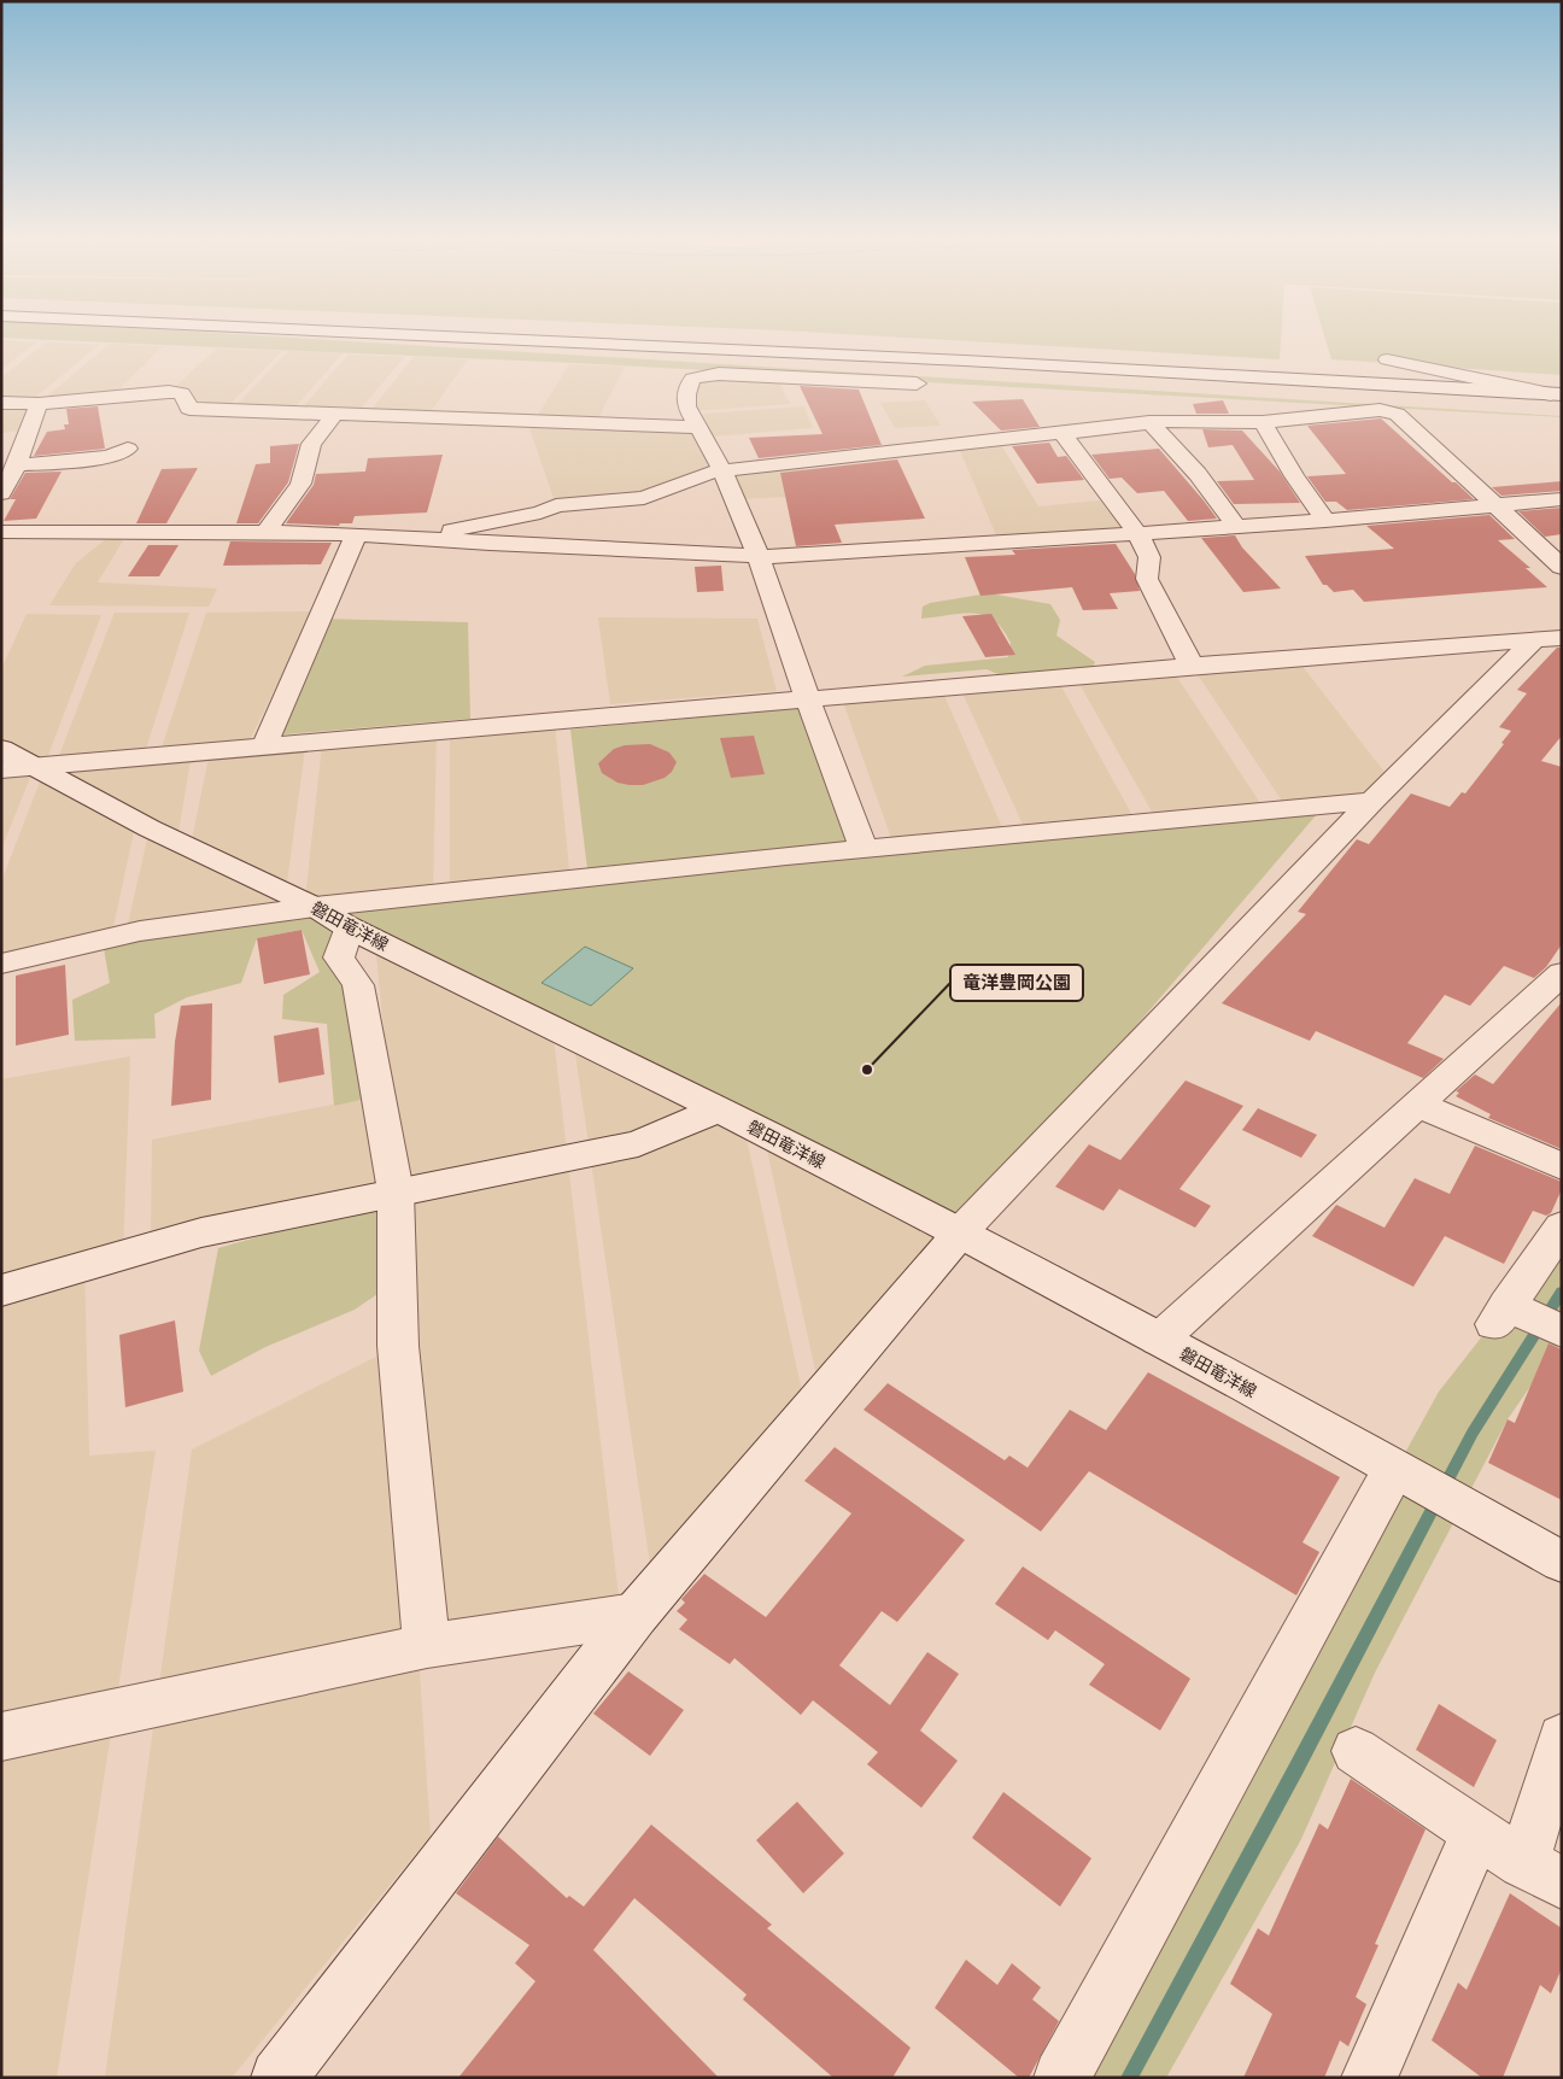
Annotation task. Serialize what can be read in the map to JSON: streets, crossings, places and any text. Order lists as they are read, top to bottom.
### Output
{
  "streets": {
    "street": ["磐田竜洋線"]
  },
  "places": ["竜洋豊岡公園"]
}
